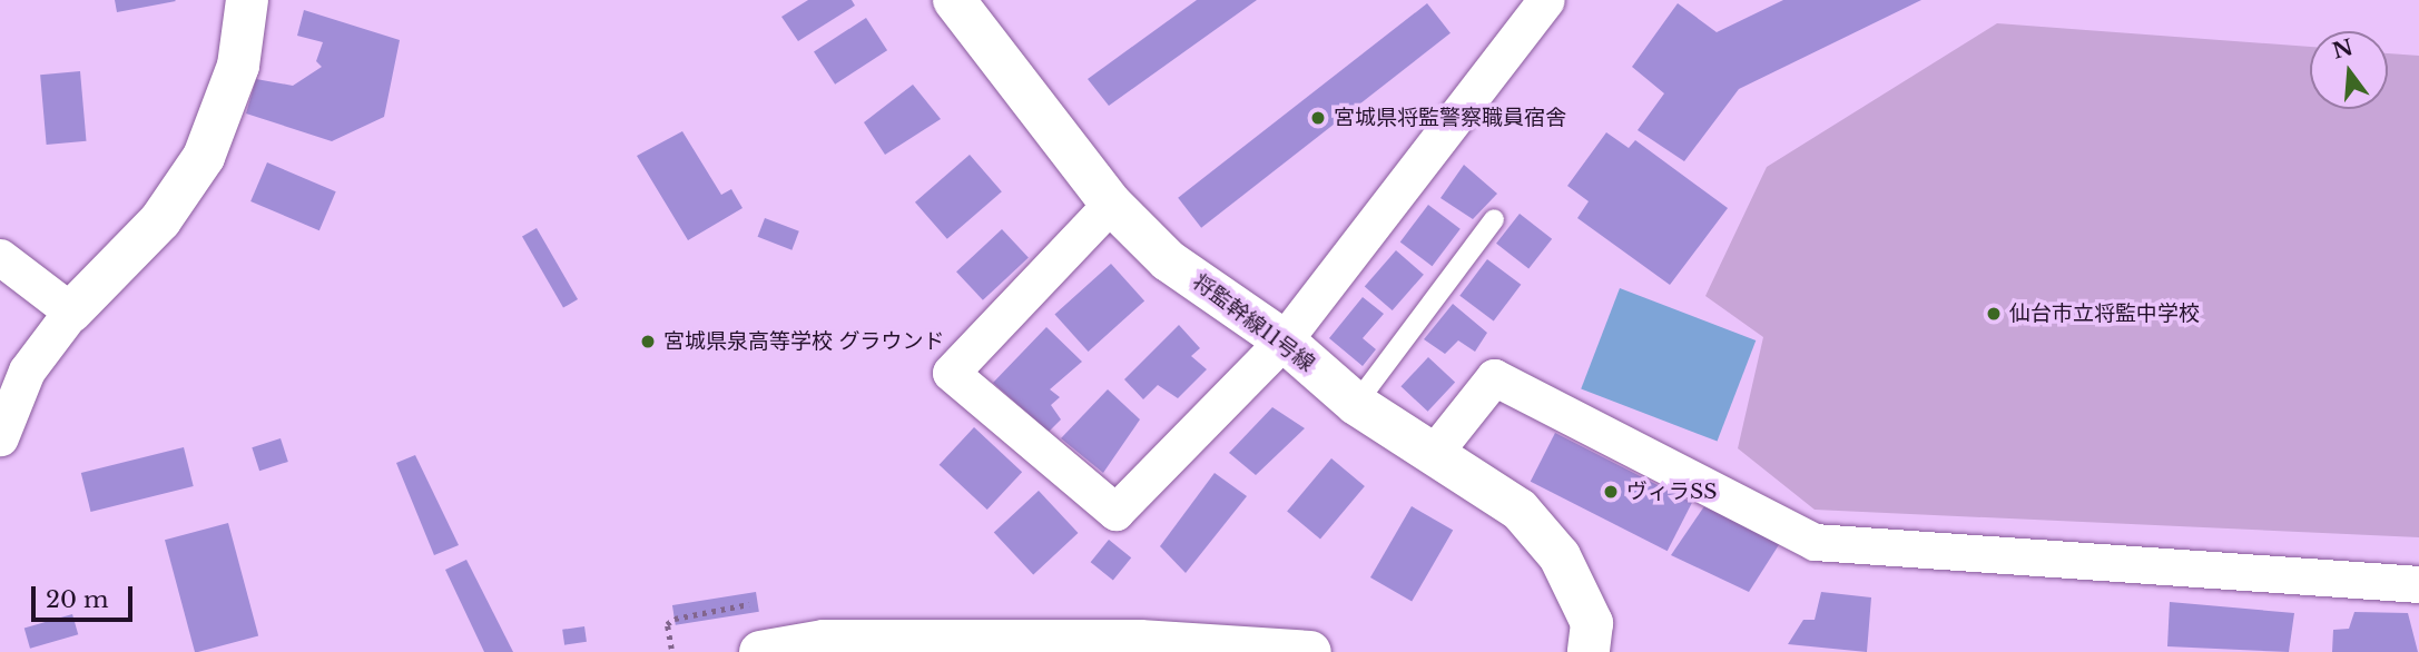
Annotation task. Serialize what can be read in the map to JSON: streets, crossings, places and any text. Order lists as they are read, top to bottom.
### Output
{
  "streets": {
    "street": ["将監幹線11号線"]
  },
  "places": [
    "宮城県将監警察職員宿舎",
    "仙台市立将監中学校",
    "宮城県泉高等学校 グラウンド",
    "ヴィラSS"
  ],
  "scale_bar": "20 m",
  "north": "top"
}
